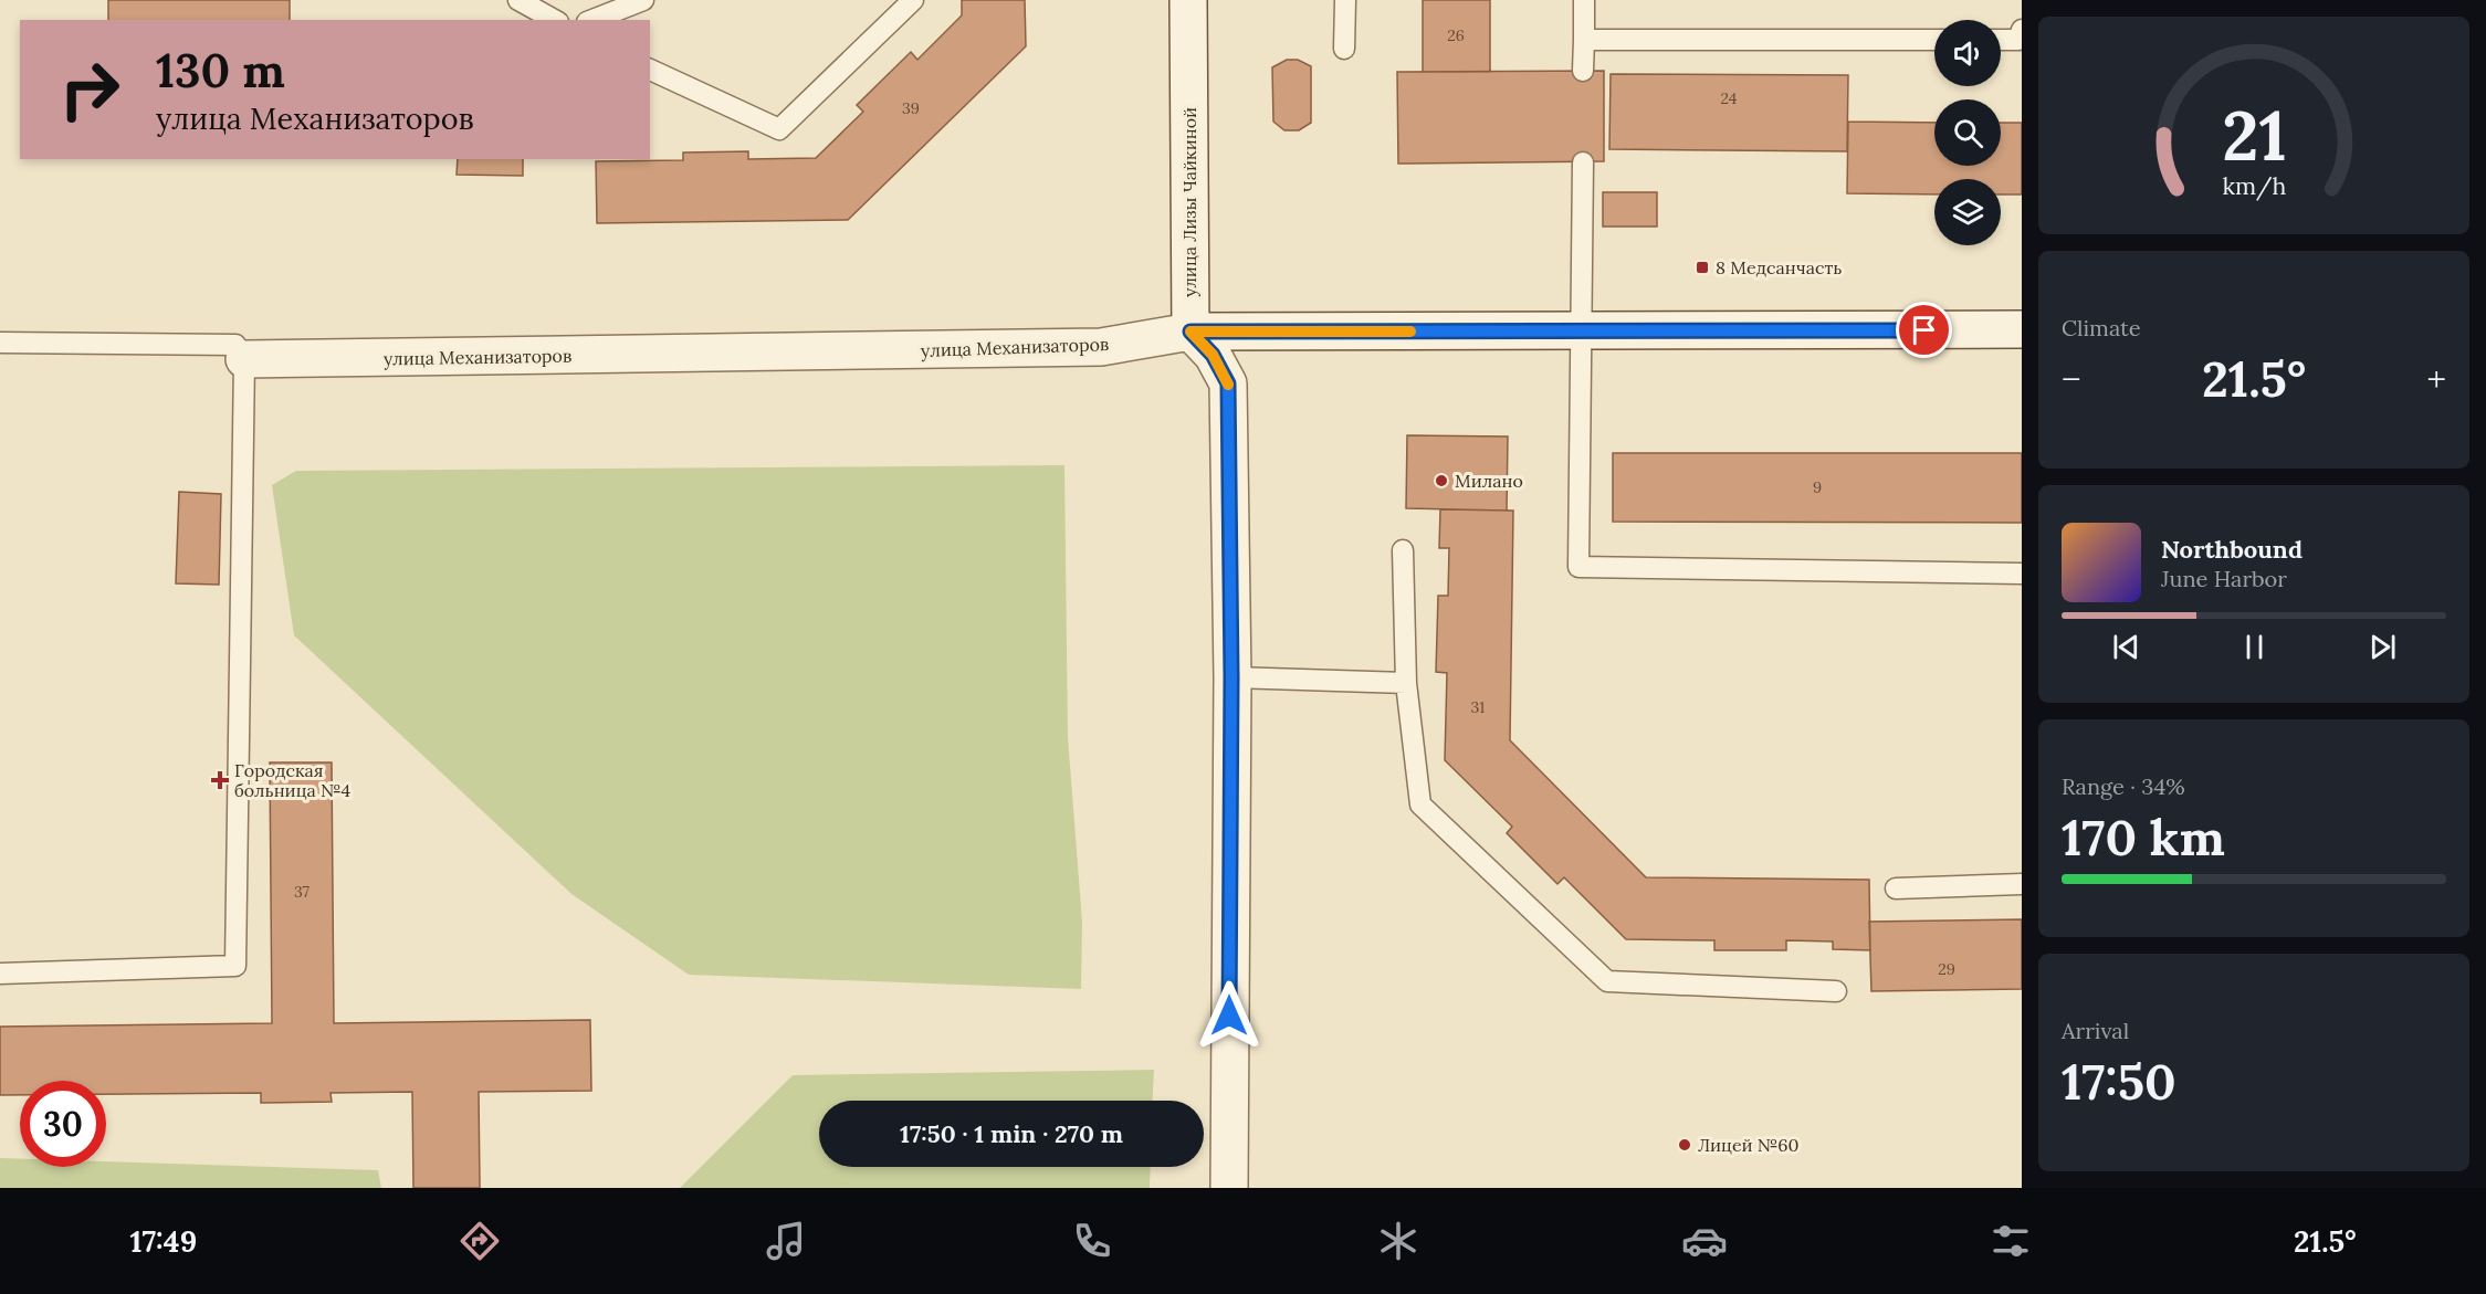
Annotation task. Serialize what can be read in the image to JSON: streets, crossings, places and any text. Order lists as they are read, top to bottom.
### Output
{
  "streets": {
    "street": ["улица Лизы Чайкиной", "улица Механизаторов"]
  },
  "crossings": [
    ["улица Лизы Чайкиной", "улица Механизаторов"]
  ],
  "places": {
    "transit": ["8 Медсанчасть"],
    "other": ["Милано", "Лицей №60"],
    "health": ["Городская больница №4"]
  },
  "house_numbers": [
    "26",
    "24",
    "39",
    "9",
    "31",
    "37",
    "29"
  ],
  "page": {
    "turn": ["130 m", "улица Механизаторов"],
    "tile": [
      "Climate",
      ["Range · 34%", "170 km"],
      ["Arrival", "17:50"]
    ],
    "heat": ["−", "21.5°", "+"],
    "song": ["Northbound", "June Harbor"],
    "limit": "30",
    "trip": "17:50 · 1 min · 270 m",
    "tabs": ["17:49", "21.5°"],
    "gauge": ["21", "km/h"]
  }
}
